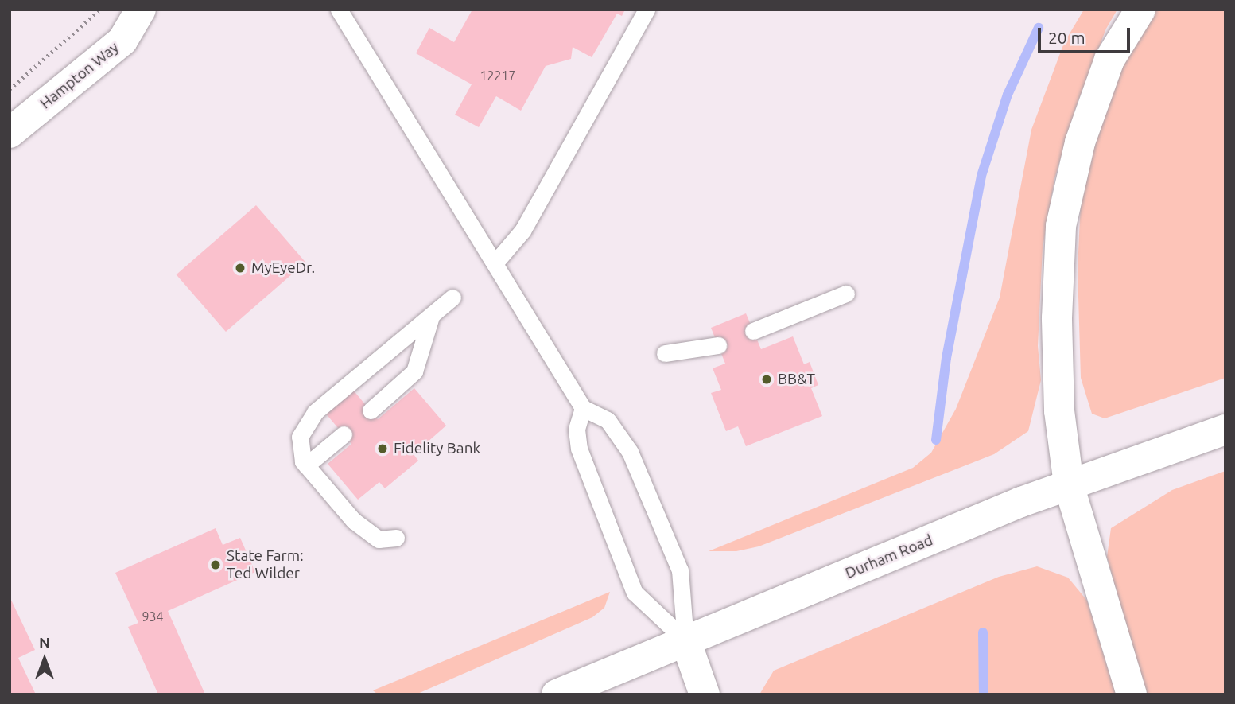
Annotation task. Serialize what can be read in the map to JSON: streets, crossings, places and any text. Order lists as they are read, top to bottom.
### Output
{
  "streets": {
    "main road": ["Hampton Way", "Durham Road"]
  },
  "places": [
    "MyEyeDr.",
    "BB&T",
    "Fidelity Bank",
    "State Farm: Ted Wilder"
  ],
  "house_numbers": ["12217", "934"],
  "scale_bar": "20 m",
  "north": "top"
}
